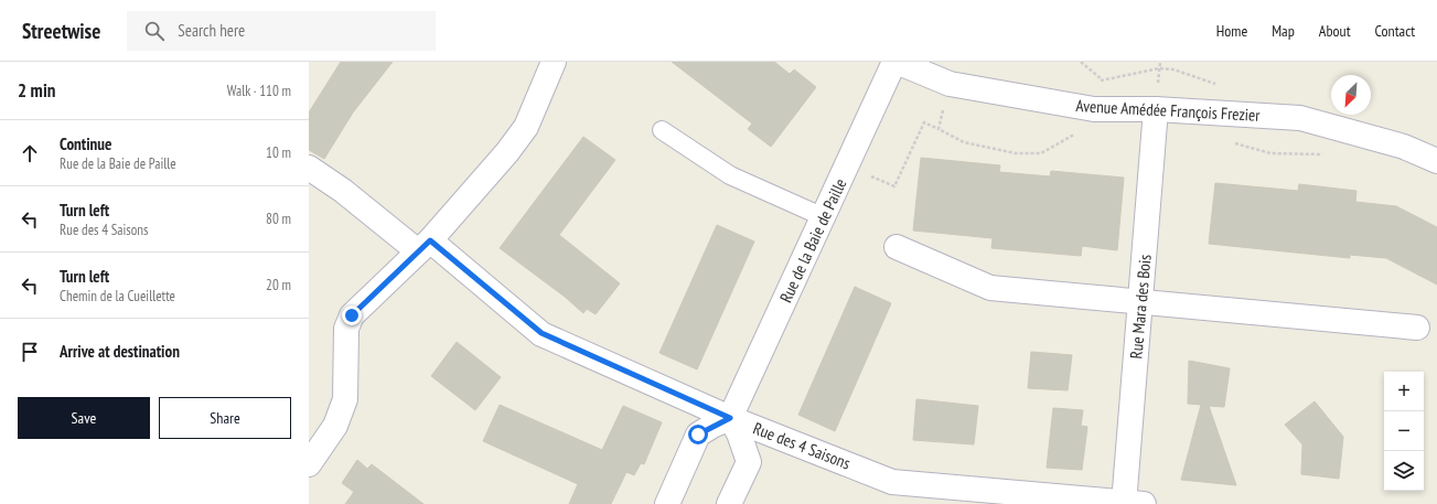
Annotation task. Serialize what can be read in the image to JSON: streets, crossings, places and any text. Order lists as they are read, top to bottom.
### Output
{
  "streets": {
    "street": [
      "Avenue Amédée François Frezier",
      "Rue de la Baie de Paille",
      "Rue Mara des Bois",
      "Rue des 4 Saisons"
    ]
  },
  "crossings": [
    ["Avenue Amédée François Frezier", "Rue de la Baie de Paille"],
    ["Avenue Amédée François Frezier", "Rue Mara des Bois"],
    ["Rue de la Baie de Paille", "Rue des 4 Saisons"],
    ["Rue Mara des Bois", "Rue des 4 Saisons"]
  ],
  "north": "bottom left",
  "page": {
    "header": "Streetwise",
    "search": "Search here",
    "nav": [
      "Home",
      "Map",
      "About",
      "Contact"
    ],
    "heading": ["2 min", "Walk · 110 m"],
    "list": [
      ["Continue", "Rue de la Baie de Paille", "10 m"],
      ["Turn left", "Rue des 4 Saisons", "80 m"],
      ["Turn left", "Chemin de la Cueillette", "20 m"],
      "Arrive at destination"
    ],
    "map_buttons": ["+", "−"],
    "buttons": ["Save", "Share"]
  }
}
